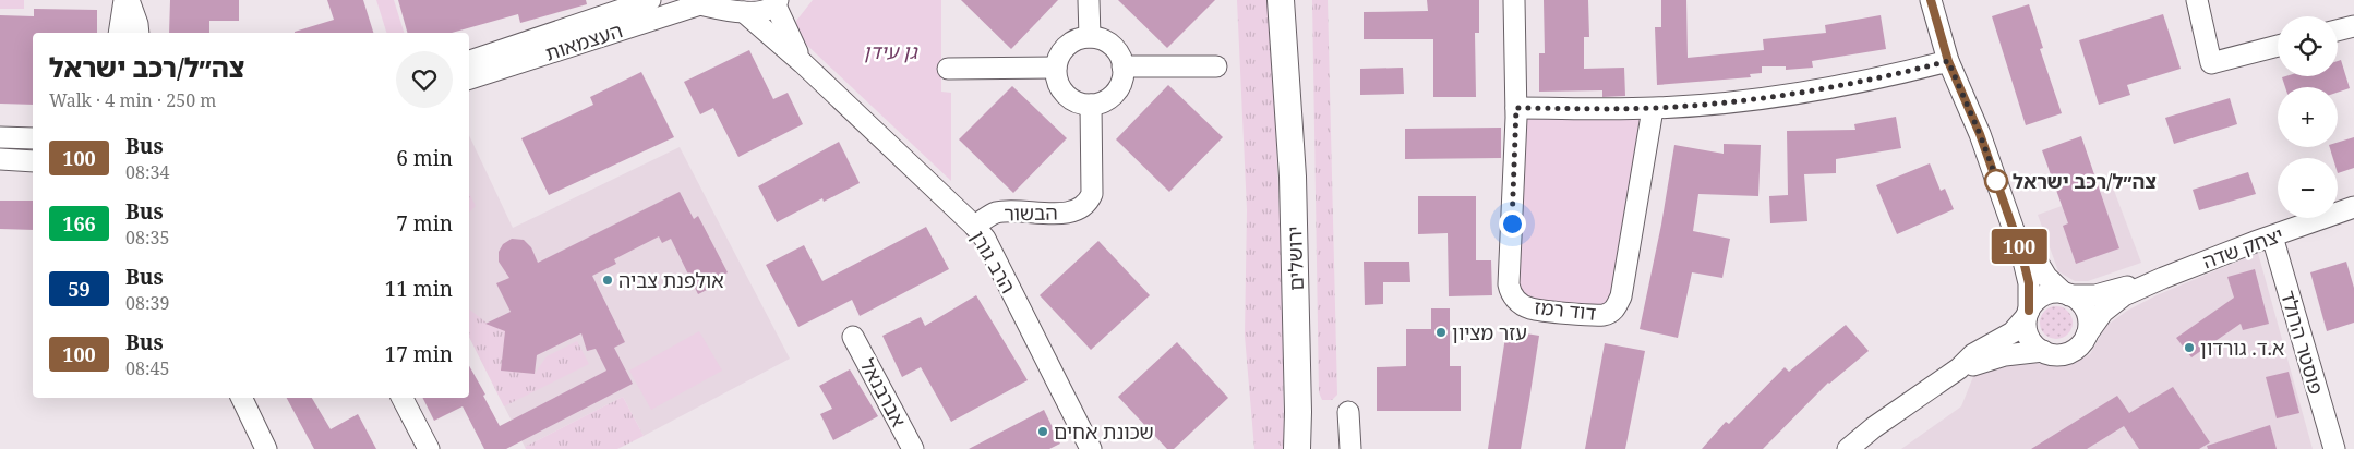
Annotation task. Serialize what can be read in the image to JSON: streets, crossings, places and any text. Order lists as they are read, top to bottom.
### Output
{
  "streets": {
    "main road": ["ירושלים"],
    "street": [
      "העצמאות",
      "הבשור",
      "יצחק שדה",
      "הרב גורן",
      "דוד רמז",
      "פוסטר הרולד",
      "אברבנאל"
    ]
  },
  "crossings": [
    ["הבשור", "הרב גורן"],
    ["יצחק שדה", "פוסטר הרולד"]
  ],
  "parks": ["גן עידן"],
  "places": [
    "צה״ל/רכב ישראל",
    "אולפנת צביה",
    "עזר מציון",
    "א.ד. גורדון",
    "שכונת אחים"
  ],
  "lines": ["bus line 100"],
  "page": {
    "on_map": "100",
    "map_buttons": ["+", "−"],
    "heading": ["צה״ל/רכב ישראל", "Walk · 4 min · 250 m"],
    "list": [
      {
        "mark": "100",
        "name": "Bus",
        "note": "08:34",
        "value": "6 min"
      },
      {
        "mark": "166",
        "name": "Bus",
        "note": "08:35",
        "value": "7 min"
      },
      {
        "mark": "59",
        "name": "Bus",
        "note": "08:39",
        "value": "11 min"
      },
      {
        "mark": "100",
        "name": "Bus",
        "note": "08:45",
        "value": "17 min"
      }
    ]
  }
}
